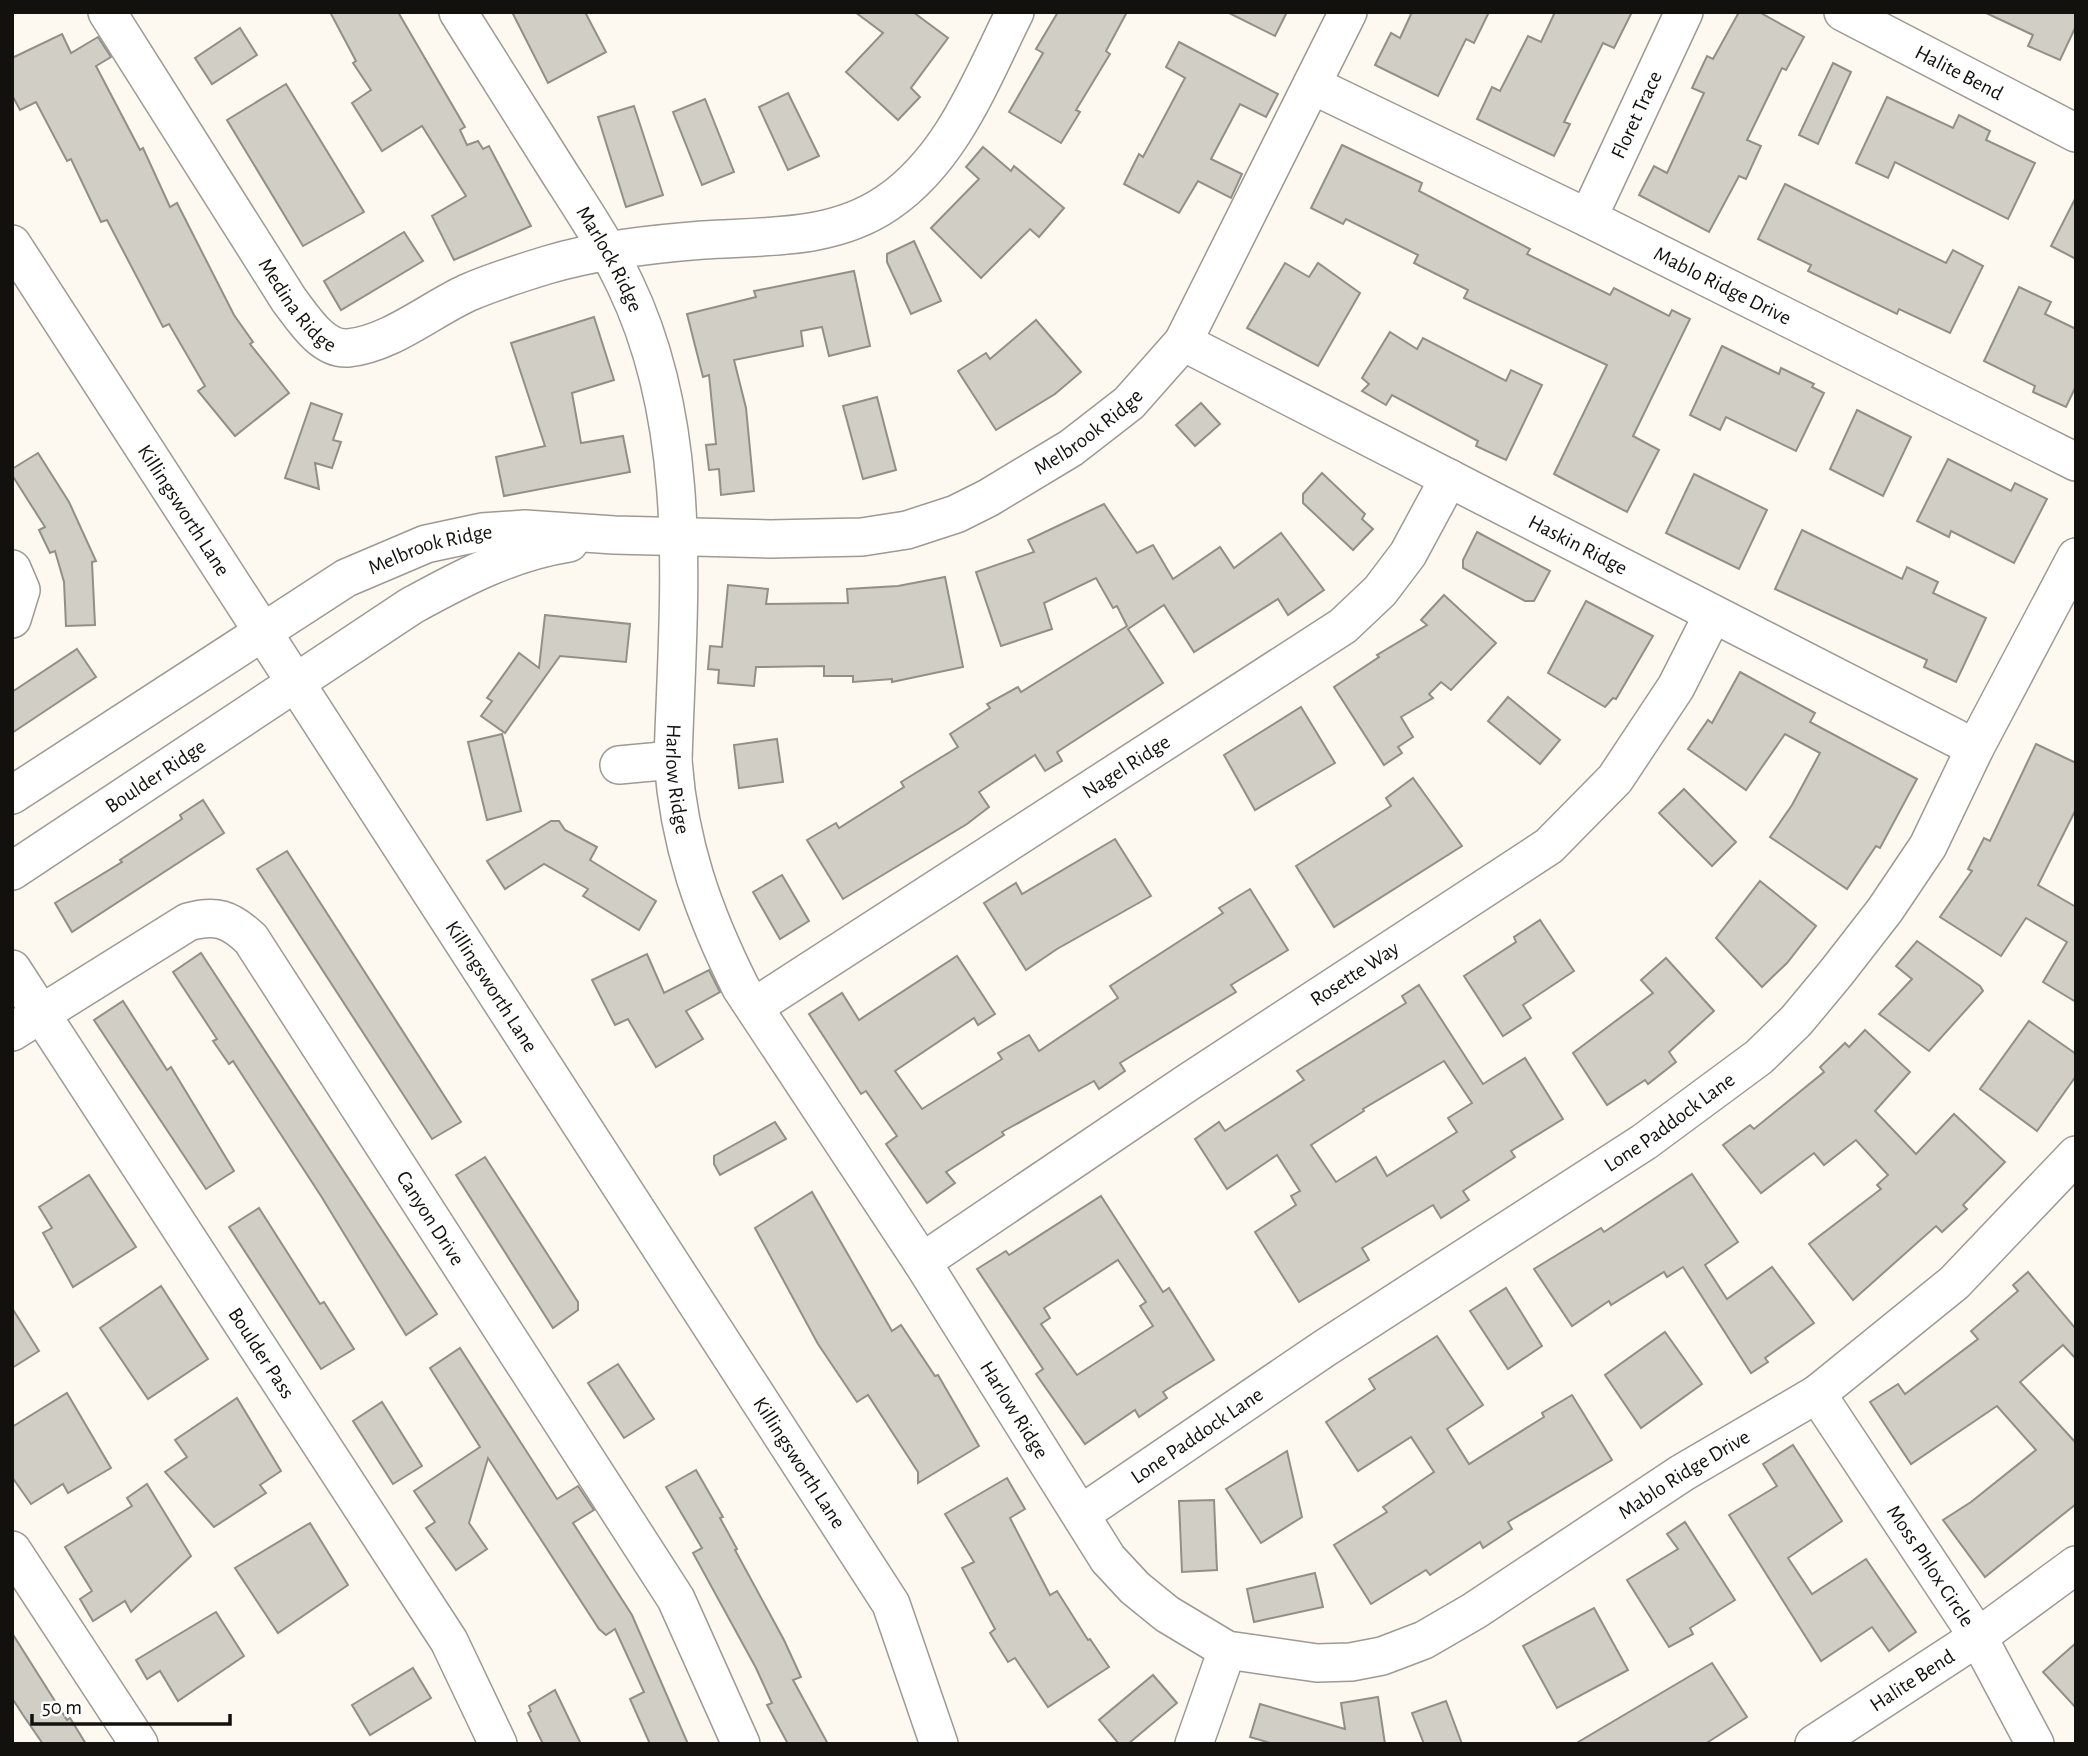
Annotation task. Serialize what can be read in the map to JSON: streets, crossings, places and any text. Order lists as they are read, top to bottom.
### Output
{
  "streets": {
    "street": [
      "Halite Bend",
      "Floret Trace",
      "Marlock Ridge",
      "Mablo Ridge Drive",
      "Medina Ridge",
      "Melbrook Ridge",
      "Killingsworth Lane",
      "Haskin Ridge",
      "Nagel Ridge",
      "Boulder Ridge",
      "Harlow Ridge",
      "Rosette Way",
      "Lone Paddock Lane",
      "Canyon Drive",
      "Boulder Pass",
      "Moss Phlox Circle"
    ]
  },
  "crossings": [
    ["Halite Bend", "Moss Phlox Circle"],
    ["Floret Trace", "Mablo Ridge Drive"],
    ["Marlock Ridge", "Medina Ridge"],
    ["Marlock Ridge", "Melbrook Ridge"],
    ["Marlock Ridge", "Harlow Ridge"],
    ["Mablo Ridge Drive", "Melbrook Ridge"],
    ["Mablo Ridge Drive", "Harlow Ridge"],
    ["Mablo Ridge Drive", "Moss Phlox Circle"],
    ["Melbrook Ridge", "Killingsworth Lane"],
    ["Melbrook Ridge", "Haskin Ridge"],
    ["Melbrook Ridge", "Boulder Ridge"],
    ["Melbrook Ridge", "Harlow Ridge"],
    ["Killingsworth Lane", "Boulder Ridge"],
    ["Haskin Ridge", "Nagel Ridge"],
    ["Haskin Ridge", "Rosette Way"],
    ["Haskin Ridge", "Lone Paddock Lane"],
    ["Nagel Ridge", "Harlow Ridge"],
    ["Harlow Ridge", "Rosette Way"],
    ["Harlow Ridge", "Lone Paddock Lane"],
    ["Canyon Drive", "Boulder Pass"]
  ],
  "scale_bar": "50 m"
}
